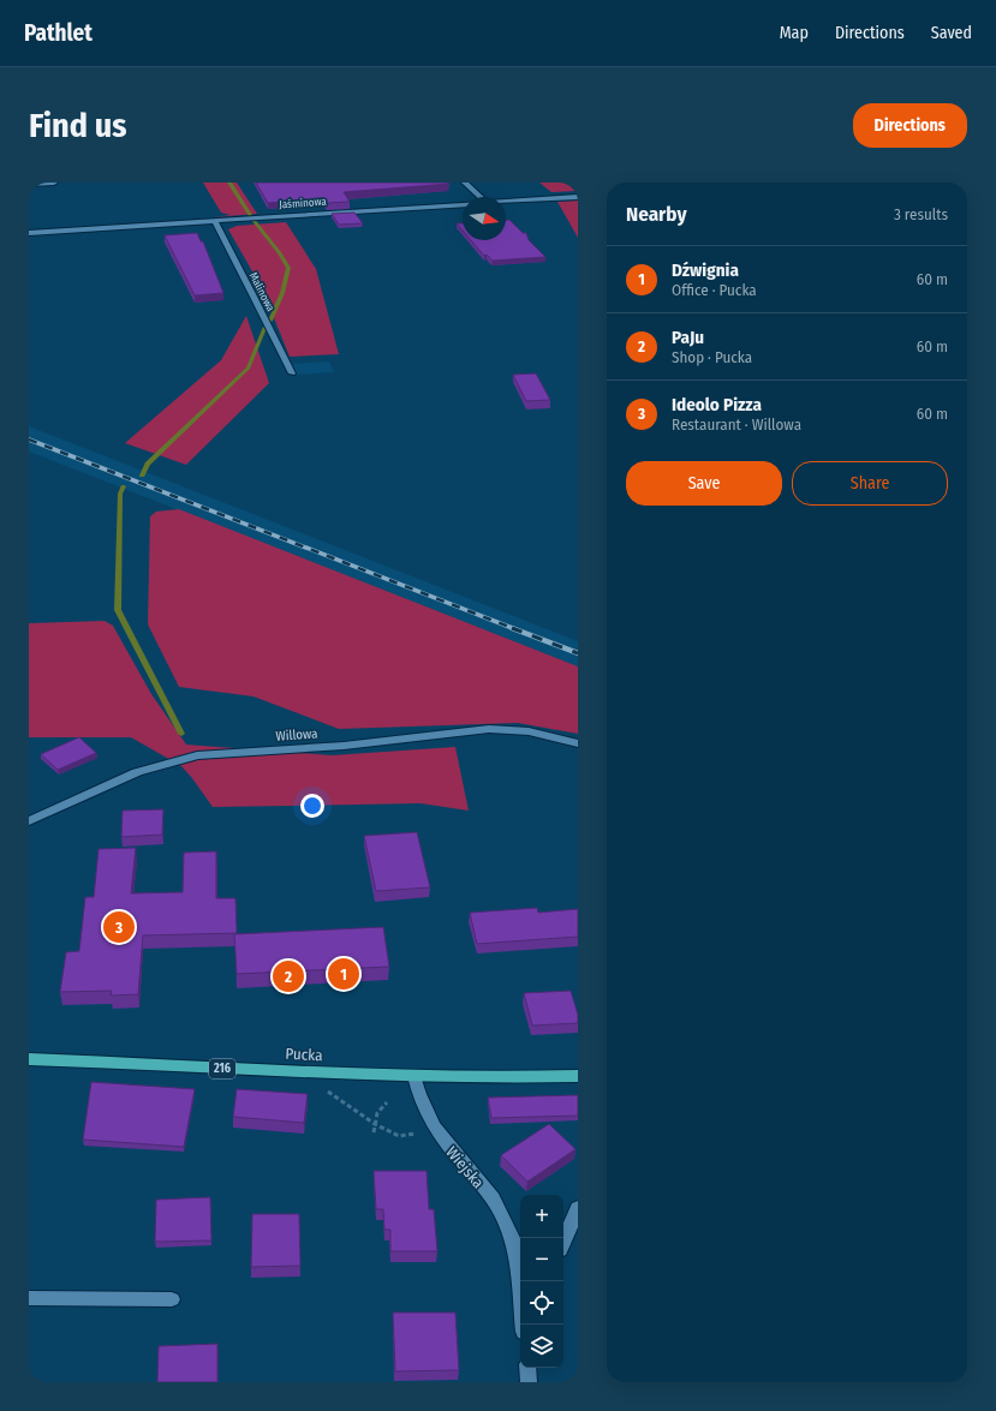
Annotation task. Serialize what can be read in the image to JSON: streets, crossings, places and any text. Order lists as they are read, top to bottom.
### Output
{
  "streets": {
    "main road": ["Pucka", "216"],
    "street": [
      "Jaśminowa",
      "Malinowa",
      "Willowa",
      "Wiejska"
    ]
  },
  "crossings": [
    ["Jaśminowa", "Malinowa"],
    ["Pucka", "Wiejska"]
  ],
  "north": "right",
  "page": {
    "header": "Pathlet",
    "nav": ["Map", "Directions", "Saved"],
    "buttons": [
      "Directions",
      ["Save", "Share"]
    ],
    "title": "Find us",
    "heading": ["Nearby", "3 results"],
    "list": [
      {
        "mark": "1",
        "name": "Dźwignia",
        "note": "Office · Pucka",
        "value": "60 m"
      },
      {
        "mark": "2",
        "name": "PaJu",
        "note": "Shop · Pucka",
        "value": "60 m"
      },
      {
        "mark": "3",
        "name": "Ideolo Pizza",
        "note": "Restaurant · Willowa",
        "value": "60 m"
      }
    ],
    "pins": ["3", "1", "2"],
    "map_buttons": ["+", "−"]
  }
}
